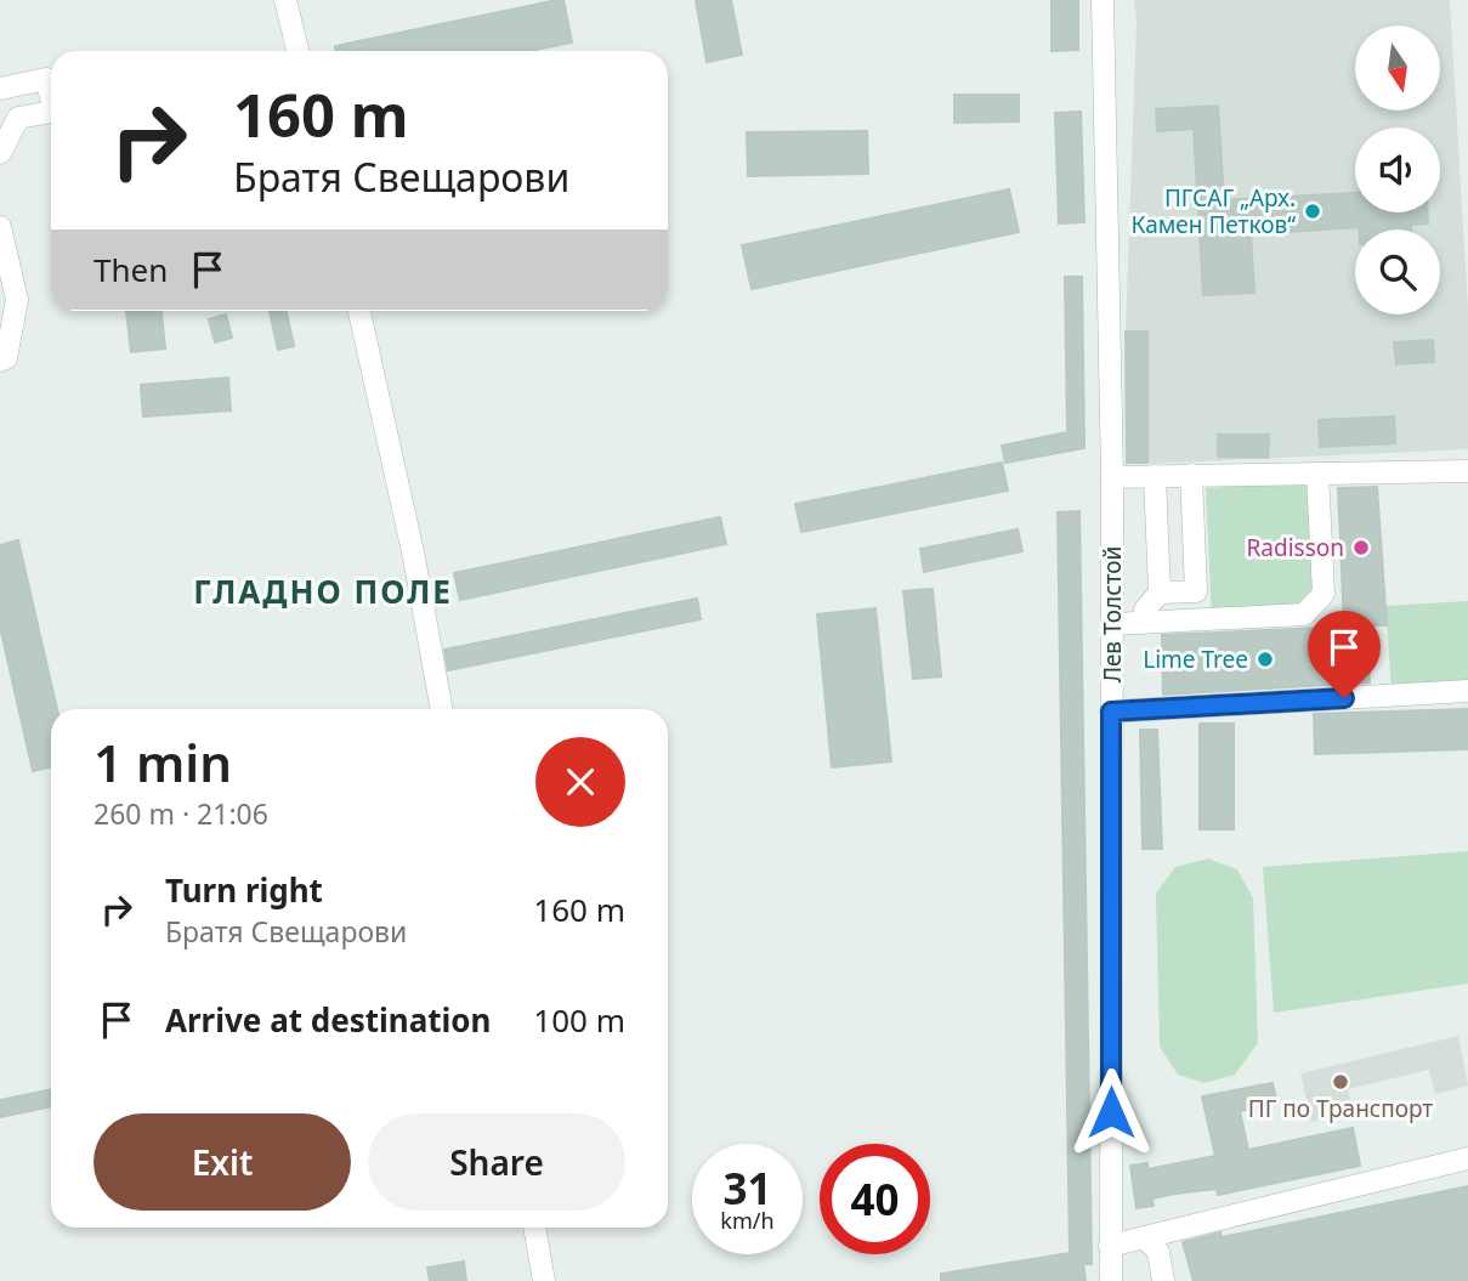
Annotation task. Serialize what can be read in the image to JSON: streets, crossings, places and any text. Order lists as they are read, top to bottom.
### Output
{
  "streets": {
    "street": ["Лев Толстой"]
  },
  "districts": ["ГЛАДНО ПОЛЕ"],
  "places": [
    "ПГСАГ „Арх. Камен Петков“",
    "Radisson",
    "Lime Tree",
    "ПГ по Транспорт"
  ],
  "north": "bottom",
  "page": {
    "turn": ["160 m", "Братя Свещарови"],
    "then": "Then",
    "heading": ["1 min", "260 m · 21:06"],
    "list": [
      {
        "name": "Turn right",
        "note": "Братя Свещарови",
        "value": "160 m"
      },
      {
        "name": "Arrive at destination",
        "value": "100 m"
      }
    ],
    "buttons": ["Exit", "Share"],
    "speed": "31 km/h",
    "limit": "40"
  }
}
